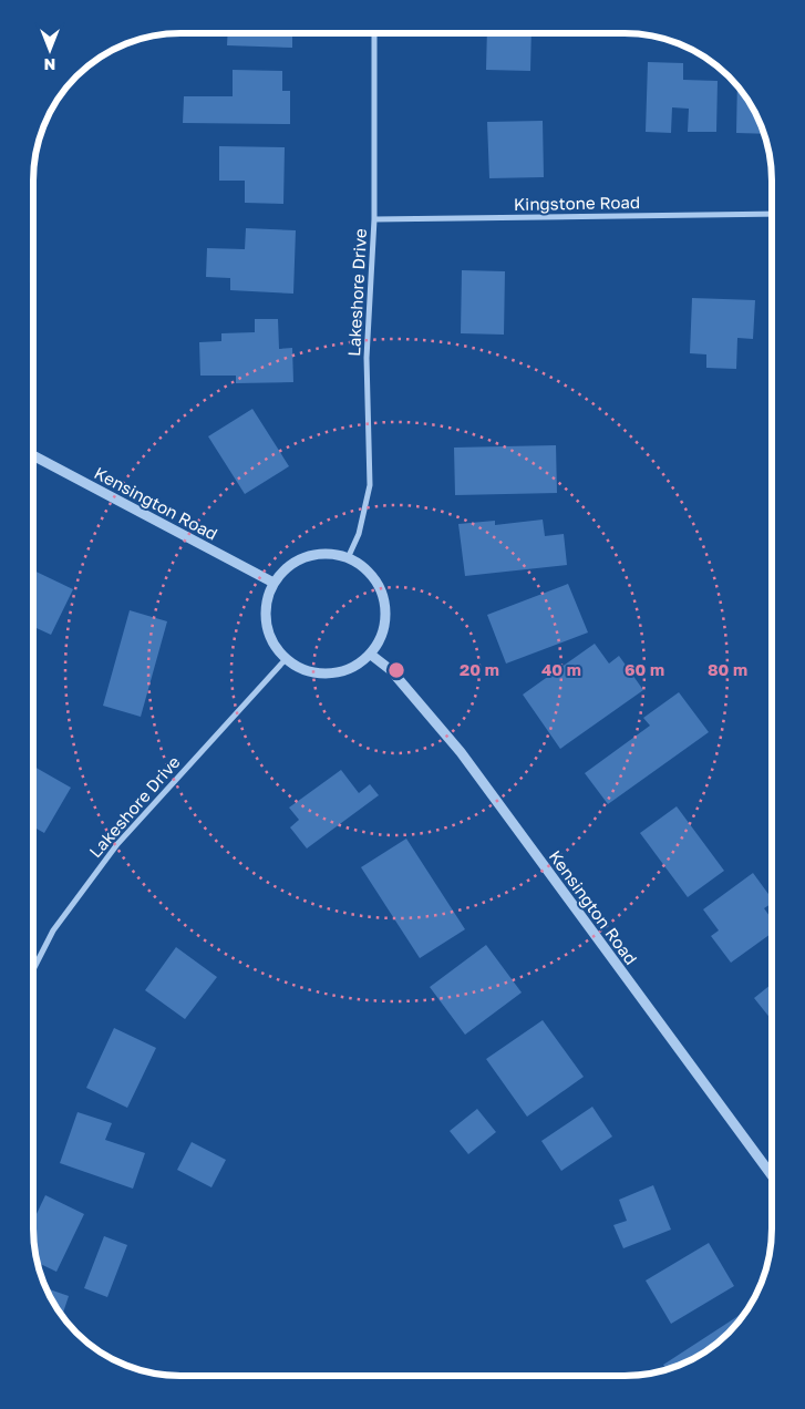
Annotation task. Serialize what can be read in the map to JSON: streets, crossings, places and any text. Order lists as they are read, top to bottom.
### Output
{
  "streets": {
    "street": ["Kingstone Road", "Lakeshore Drive", "Kensington Road"]
  },
  "crossings": [
    ["Kingstone Road", "Lakeshore Drive"],
    ["Lakeshore Drive", "Kensington Road"]
  ],
  "north": "bottom",
  "rings": [
    "20 m",
    "40 m",
    "60 m",
    "80 m"
  ]
}
